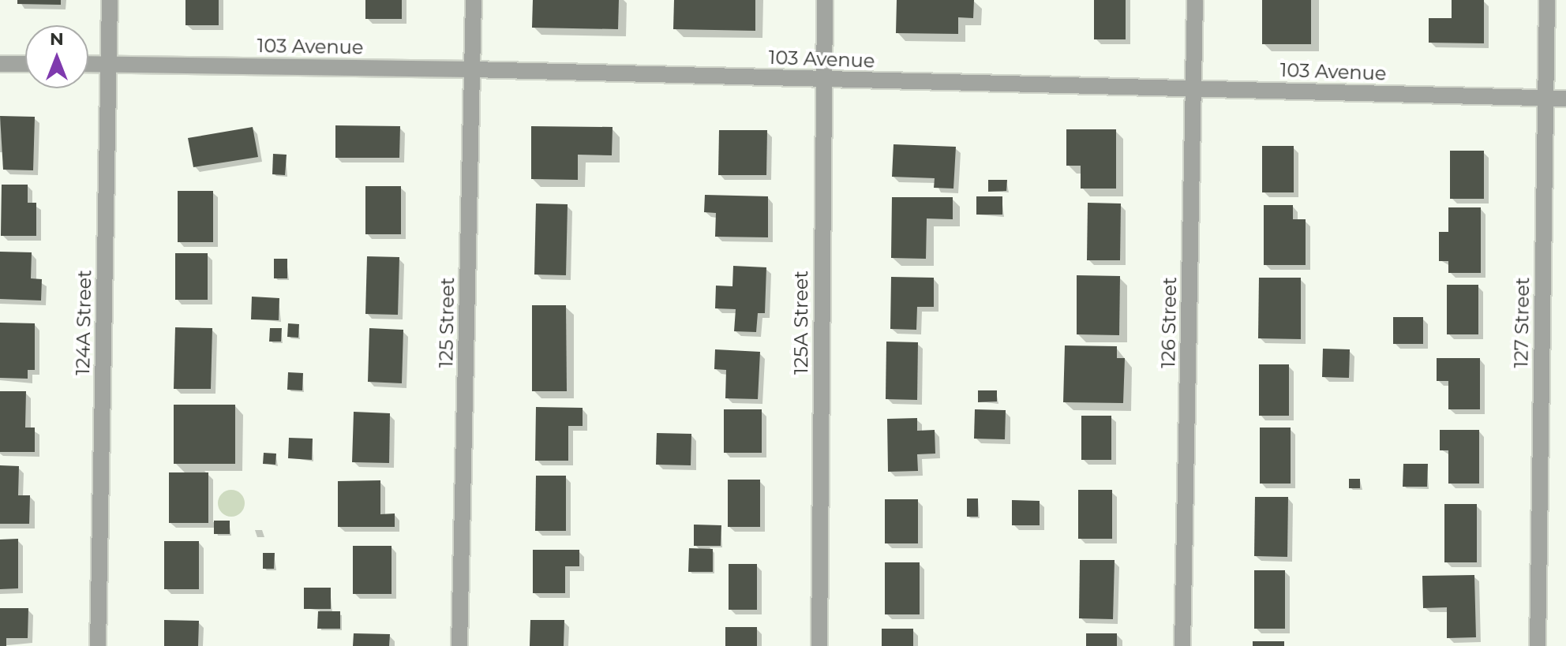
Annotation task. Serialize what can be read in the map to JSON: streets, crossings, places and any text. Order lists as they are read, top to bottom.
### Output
{
  "streets": {
    "street": [
      "103 Avenue",
      "124A Street",
      "125 Street",
      "125A Street",
      "126 Street",
      "127 Street"
    ]
  },
  "crossings": [
    ["103 Avenue", "124A Street"],
    ["103 Avenue", "125 Street"],
    ["103 Avenue", "125A Street"],
    ["103 Avenue", "126 Street"],
    ["103 Avenue", "127 Street"]
  ],
  "north": "top"
}
